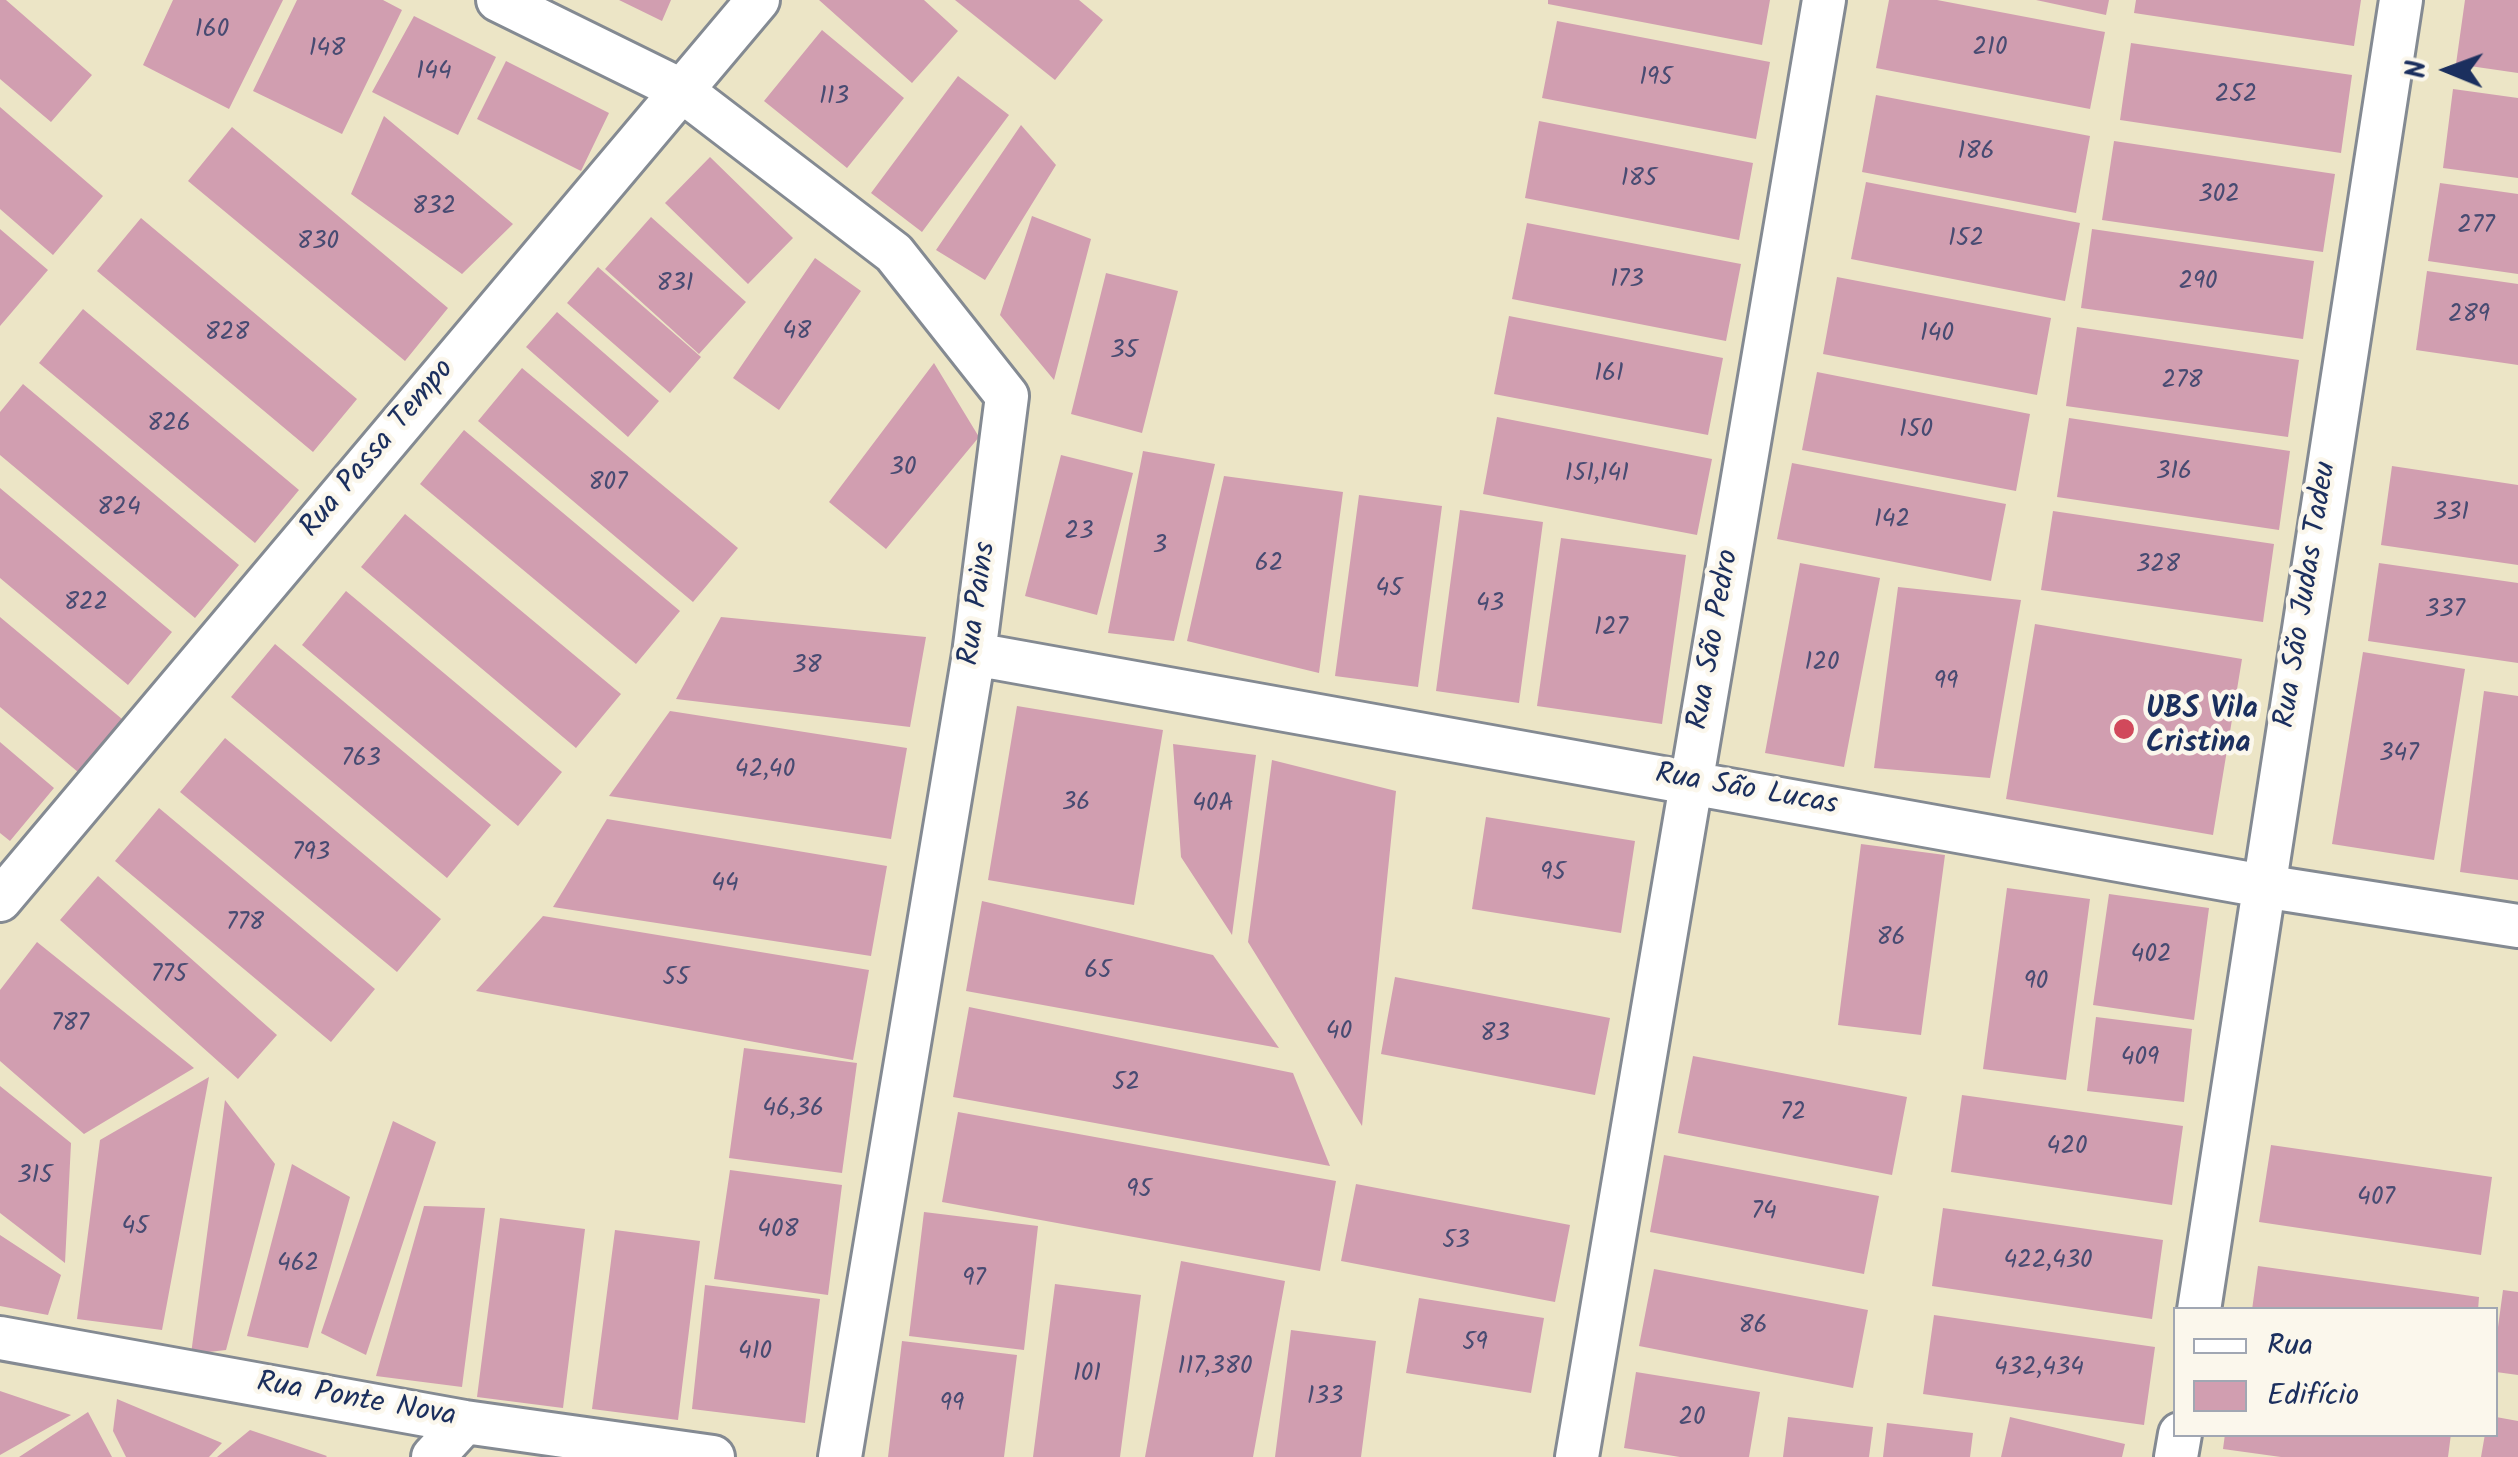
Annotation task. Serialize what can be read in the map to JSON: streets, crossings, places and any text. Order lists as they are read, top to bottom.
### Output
{
  "streets": {
    "street": [
      "Rua Passa Tempo",
      "Rua São Judas Tadeu",
      "Rua Pains",
      "Rua São Pedro",
      "Rua São Lucas",
      "Rua Ponte Nova"
    ]
  },
  "crossings": [
    ["Rua Passa Tempo", "Rua Pains"],
    ["Rua São Judas Tadeu", "Rua São Lucas"],
    ["Rua Pains", "Rua São Lucas"],
    ["Rua São Pedro", "Rua São Lucas"]
  ],
  "places": ["UBS Vila Cristina"],
  "house_numbers": [
    "160",
    "210",
    "148",
    "144",
    "195",
    "252",
    "113",
    "186",
    "185",
    "302",
    "832",
    "277",
    "152",
    "830",
    "173",
    "290",
    "831",
    "289",
    "48",
    "828",
    "140",
    "35",
    "161",
    "278",
    "826",
    "150",
    "30",
    "316",
    "151,141",
    "807",
    "824",
    "331",
    "142",
    "23",
    "3",
    "62",
    "328",
    "45",
    "822",
    "43",
    "337",
    "127",
    "120",
    "38",
    "99",
    "347",
    "763",
    "42,40",
    "36",
    "40A",
    "793",
    "95",
    "44",
    "778",
    "86",
    "402",
    "65",
    "775",
    "55",
    "90",
    "787",
    "40",
    "83",
    "409",
    "52",
    "46,36",
    "72",
    "420",
    "315",
    "95",
    "407",
    "74",
    "45",
    "408",
    "53",
    "422,430",
    "462",
    "97",
    "86",
    "59",
    "410",
    "117,380",
    "432,434",
    "101",
    "133",
    "99",
    "20"
  ],
  "legend": ["Rua", "Edifício"],
  "north": "left"
}
